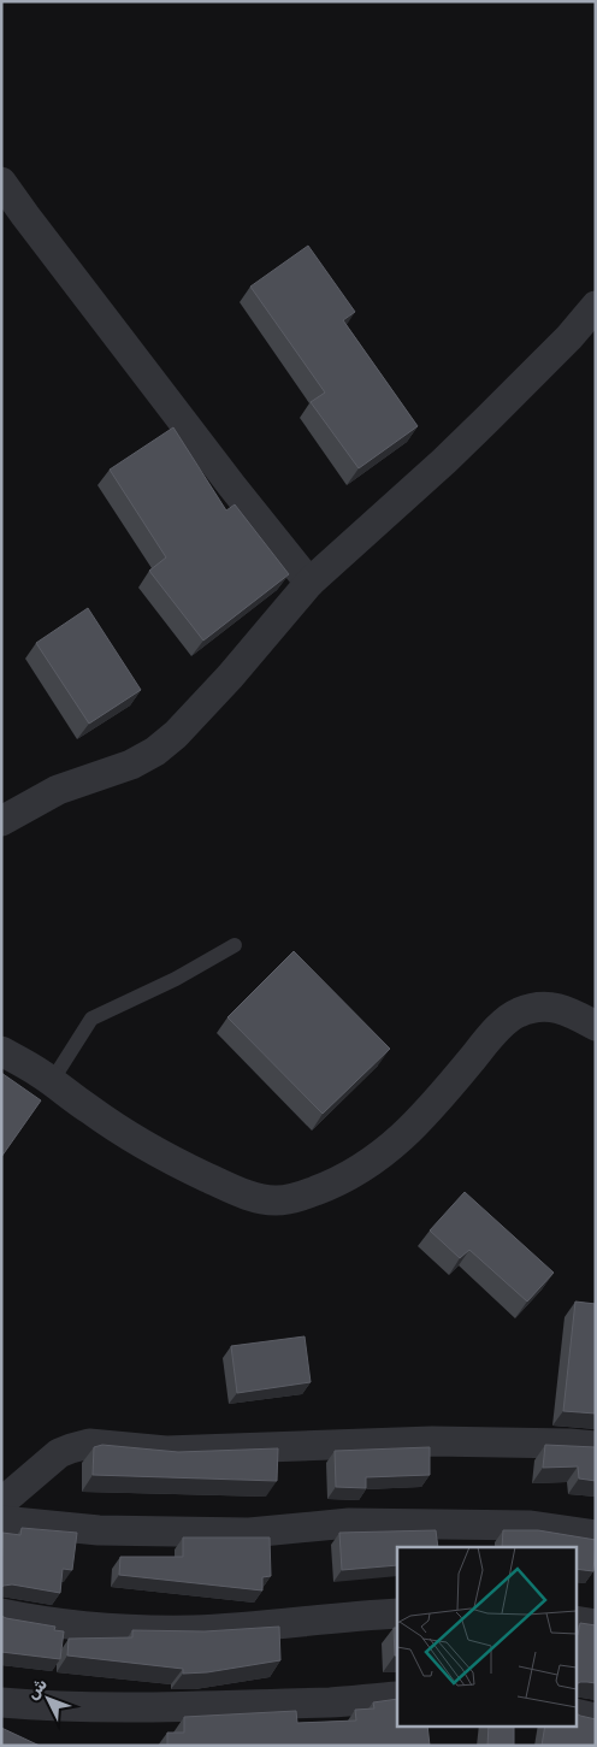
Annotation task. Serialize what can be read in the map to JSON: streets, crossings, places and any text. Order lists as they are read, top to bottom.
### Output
{
  "north": "top left"
}
